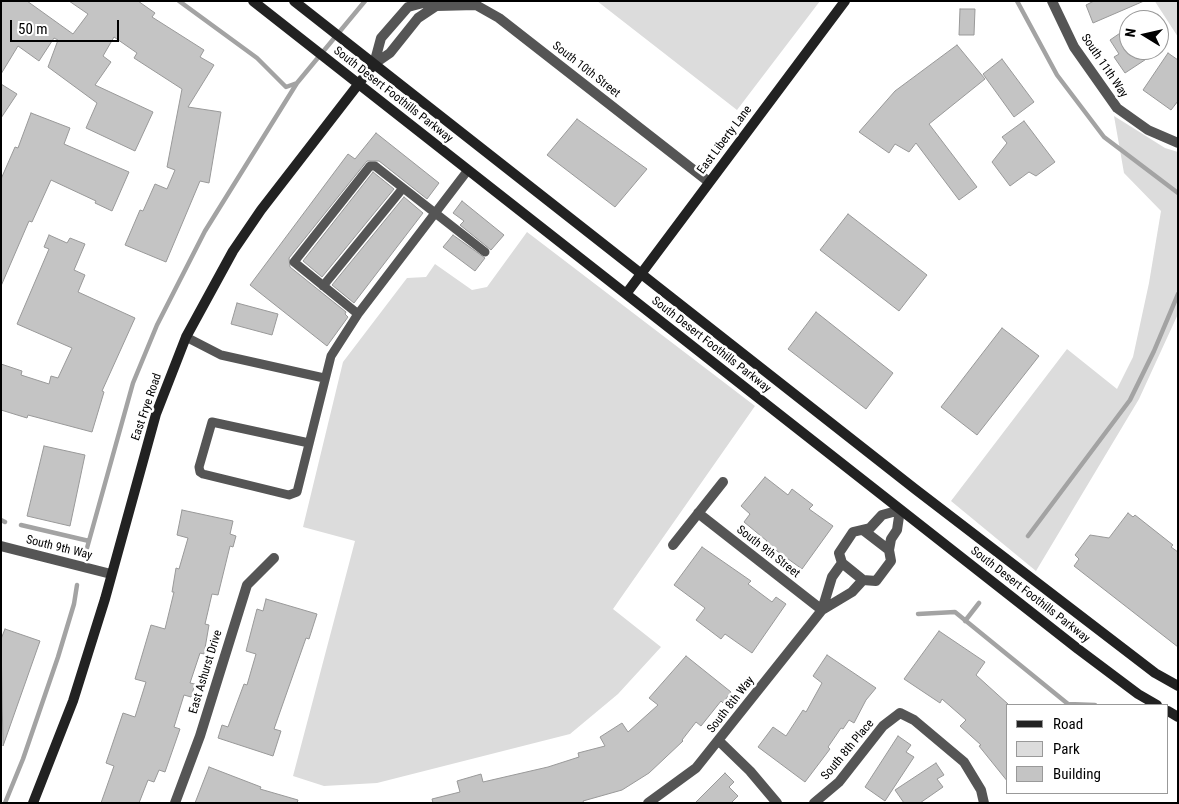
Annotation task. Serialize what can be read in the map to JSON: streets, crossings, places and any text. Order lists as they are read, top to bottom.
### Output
{
  "streets": {
    "street": [
      "South 11th Way",
      "South 10th Street",
      "South Desert Foothills Parkway",
      "East Liberty Lane",
      "East Frye Road",
      "South 9th Way",
      "South 9th Street",
      "East Ashurst Drive",
      "South 8th Way",
      "South 8th Place"
    ]
  },
  "crossings": [
    ["South 10th Street", "East Liberty Lane"],
    ["South 10th Street", "East Frye Road"],
    ["South Desert Foothills Parkway", "East Liberty Lane"],
    ["South Desert Foothills Parkway", "East Frye Road"],
    ["South Desert Foothills Parkway", "South 8th Way"],
    ["East Frye Road", "South 9th Way"],
    ["South 9th Street", "South 8th Way"]
  ],
  "legend": ["Road", "Park", "Building"],
  "scale_bar": "50 m",
  "north": "left"
}
